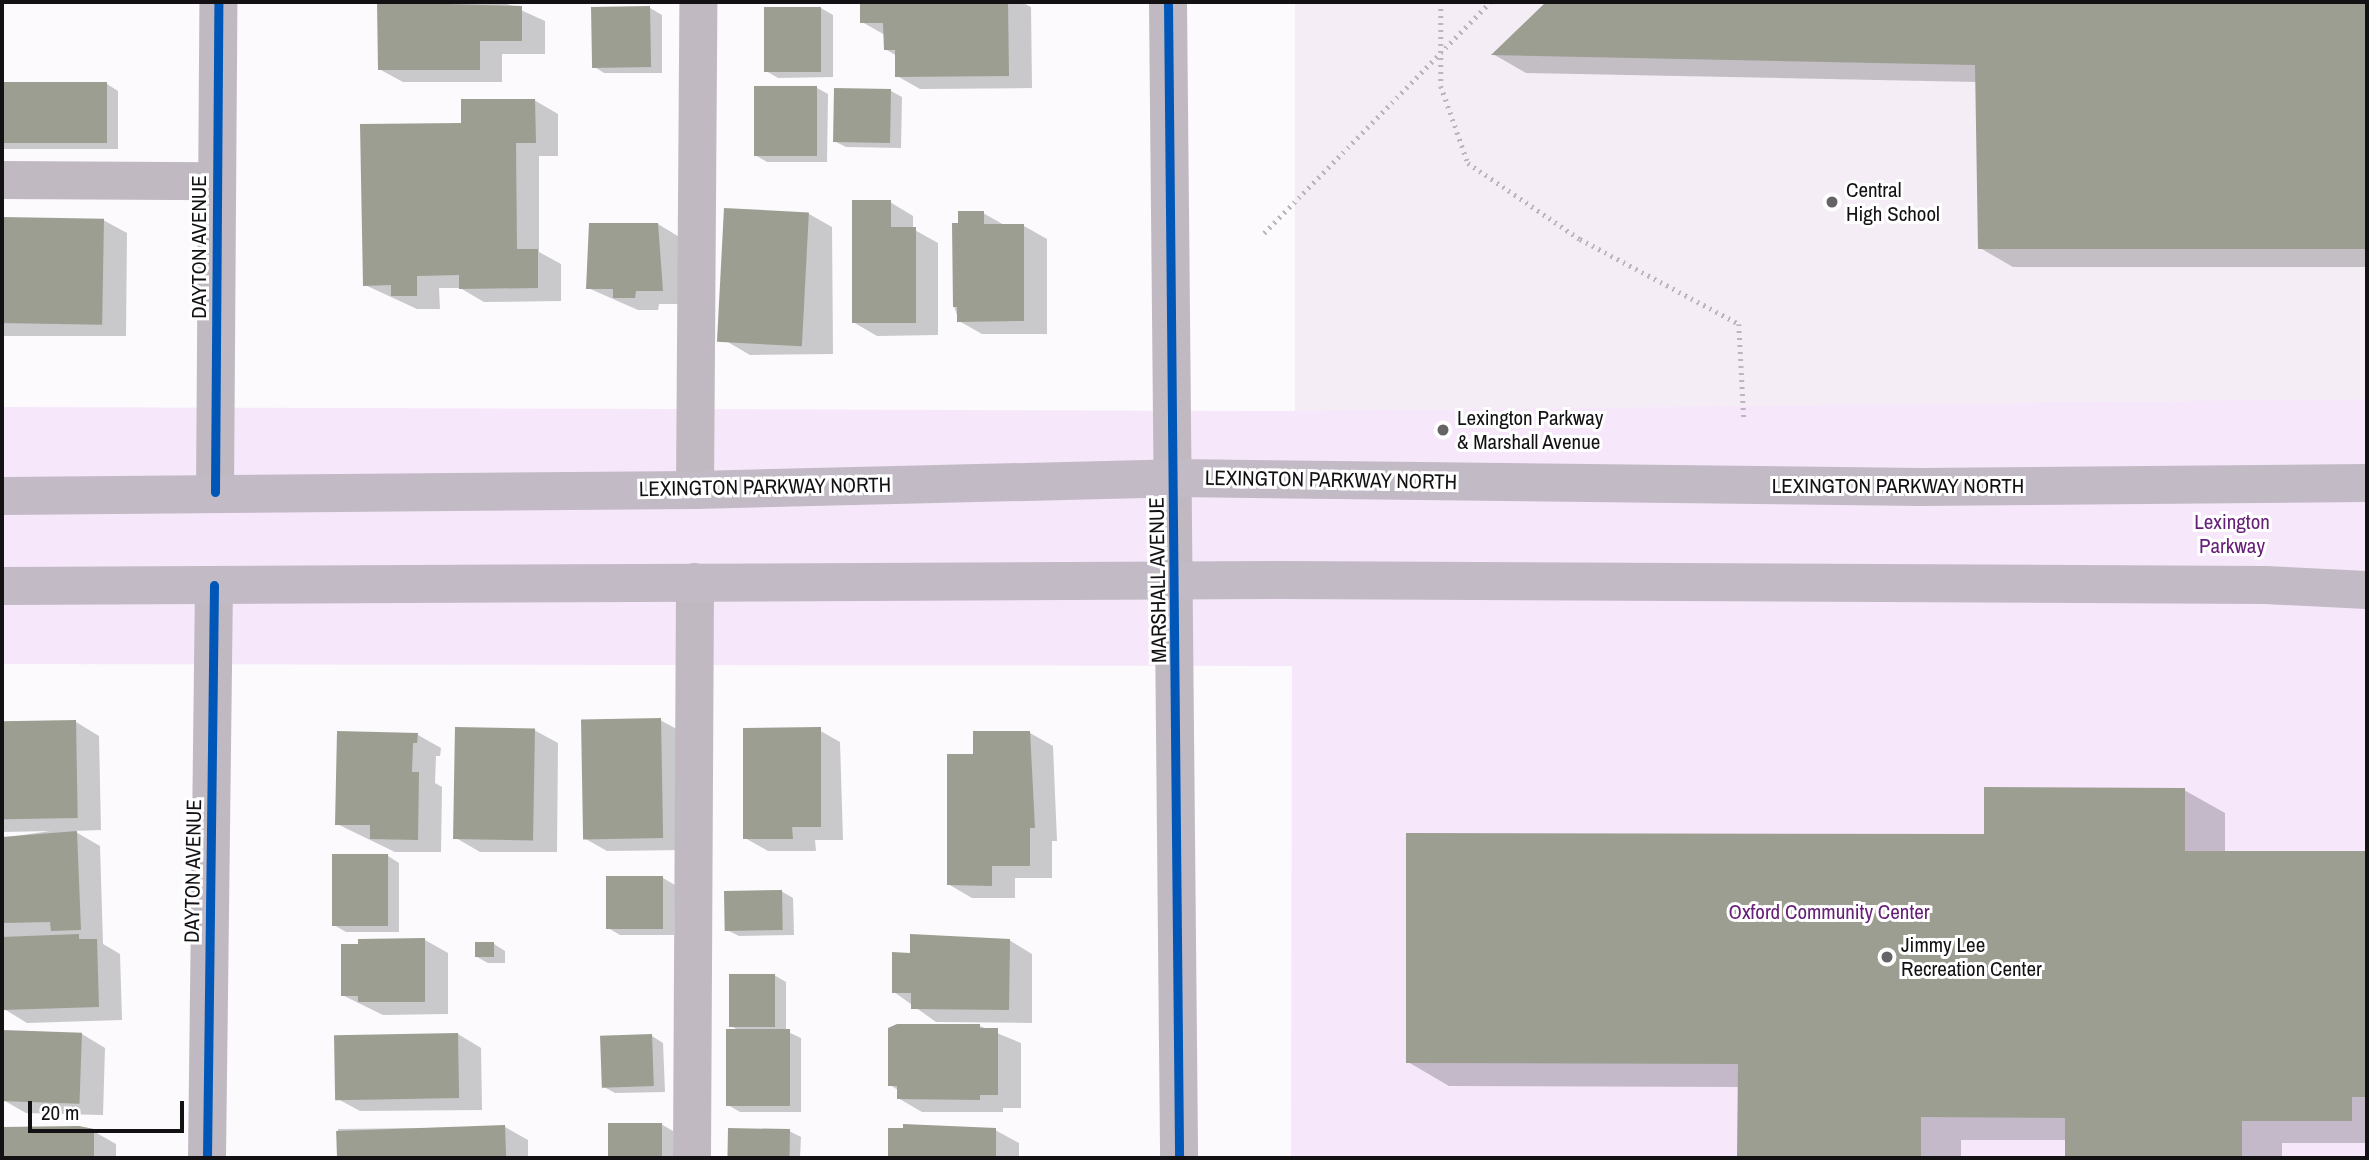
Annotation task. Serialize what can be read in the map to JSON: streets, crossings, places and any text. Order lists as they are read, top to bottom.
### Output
{
  "streets": {
    "main road": ["LEXINGTON PARKWAY NORTH"],
    "street": ["DAYTON AVENUE", "MARSHALL AVENUE"]
  },
  "crossings": [
    ["DAYTON AVENUE", "LEXINGTON PARKWAY NORTH"],
    ["LEXINGTON PARKWAY NORTH", "MARSHALL AVENUE"]
  ],
  "parks": ["Lexington Parkway", "Oxford Community Center"],
  "places": ["Central High School", "Lexington Parkway & Marshall Avenue", "Jimmy Lee Recreation Center"],
  "scale_bar": "20 m"
}
